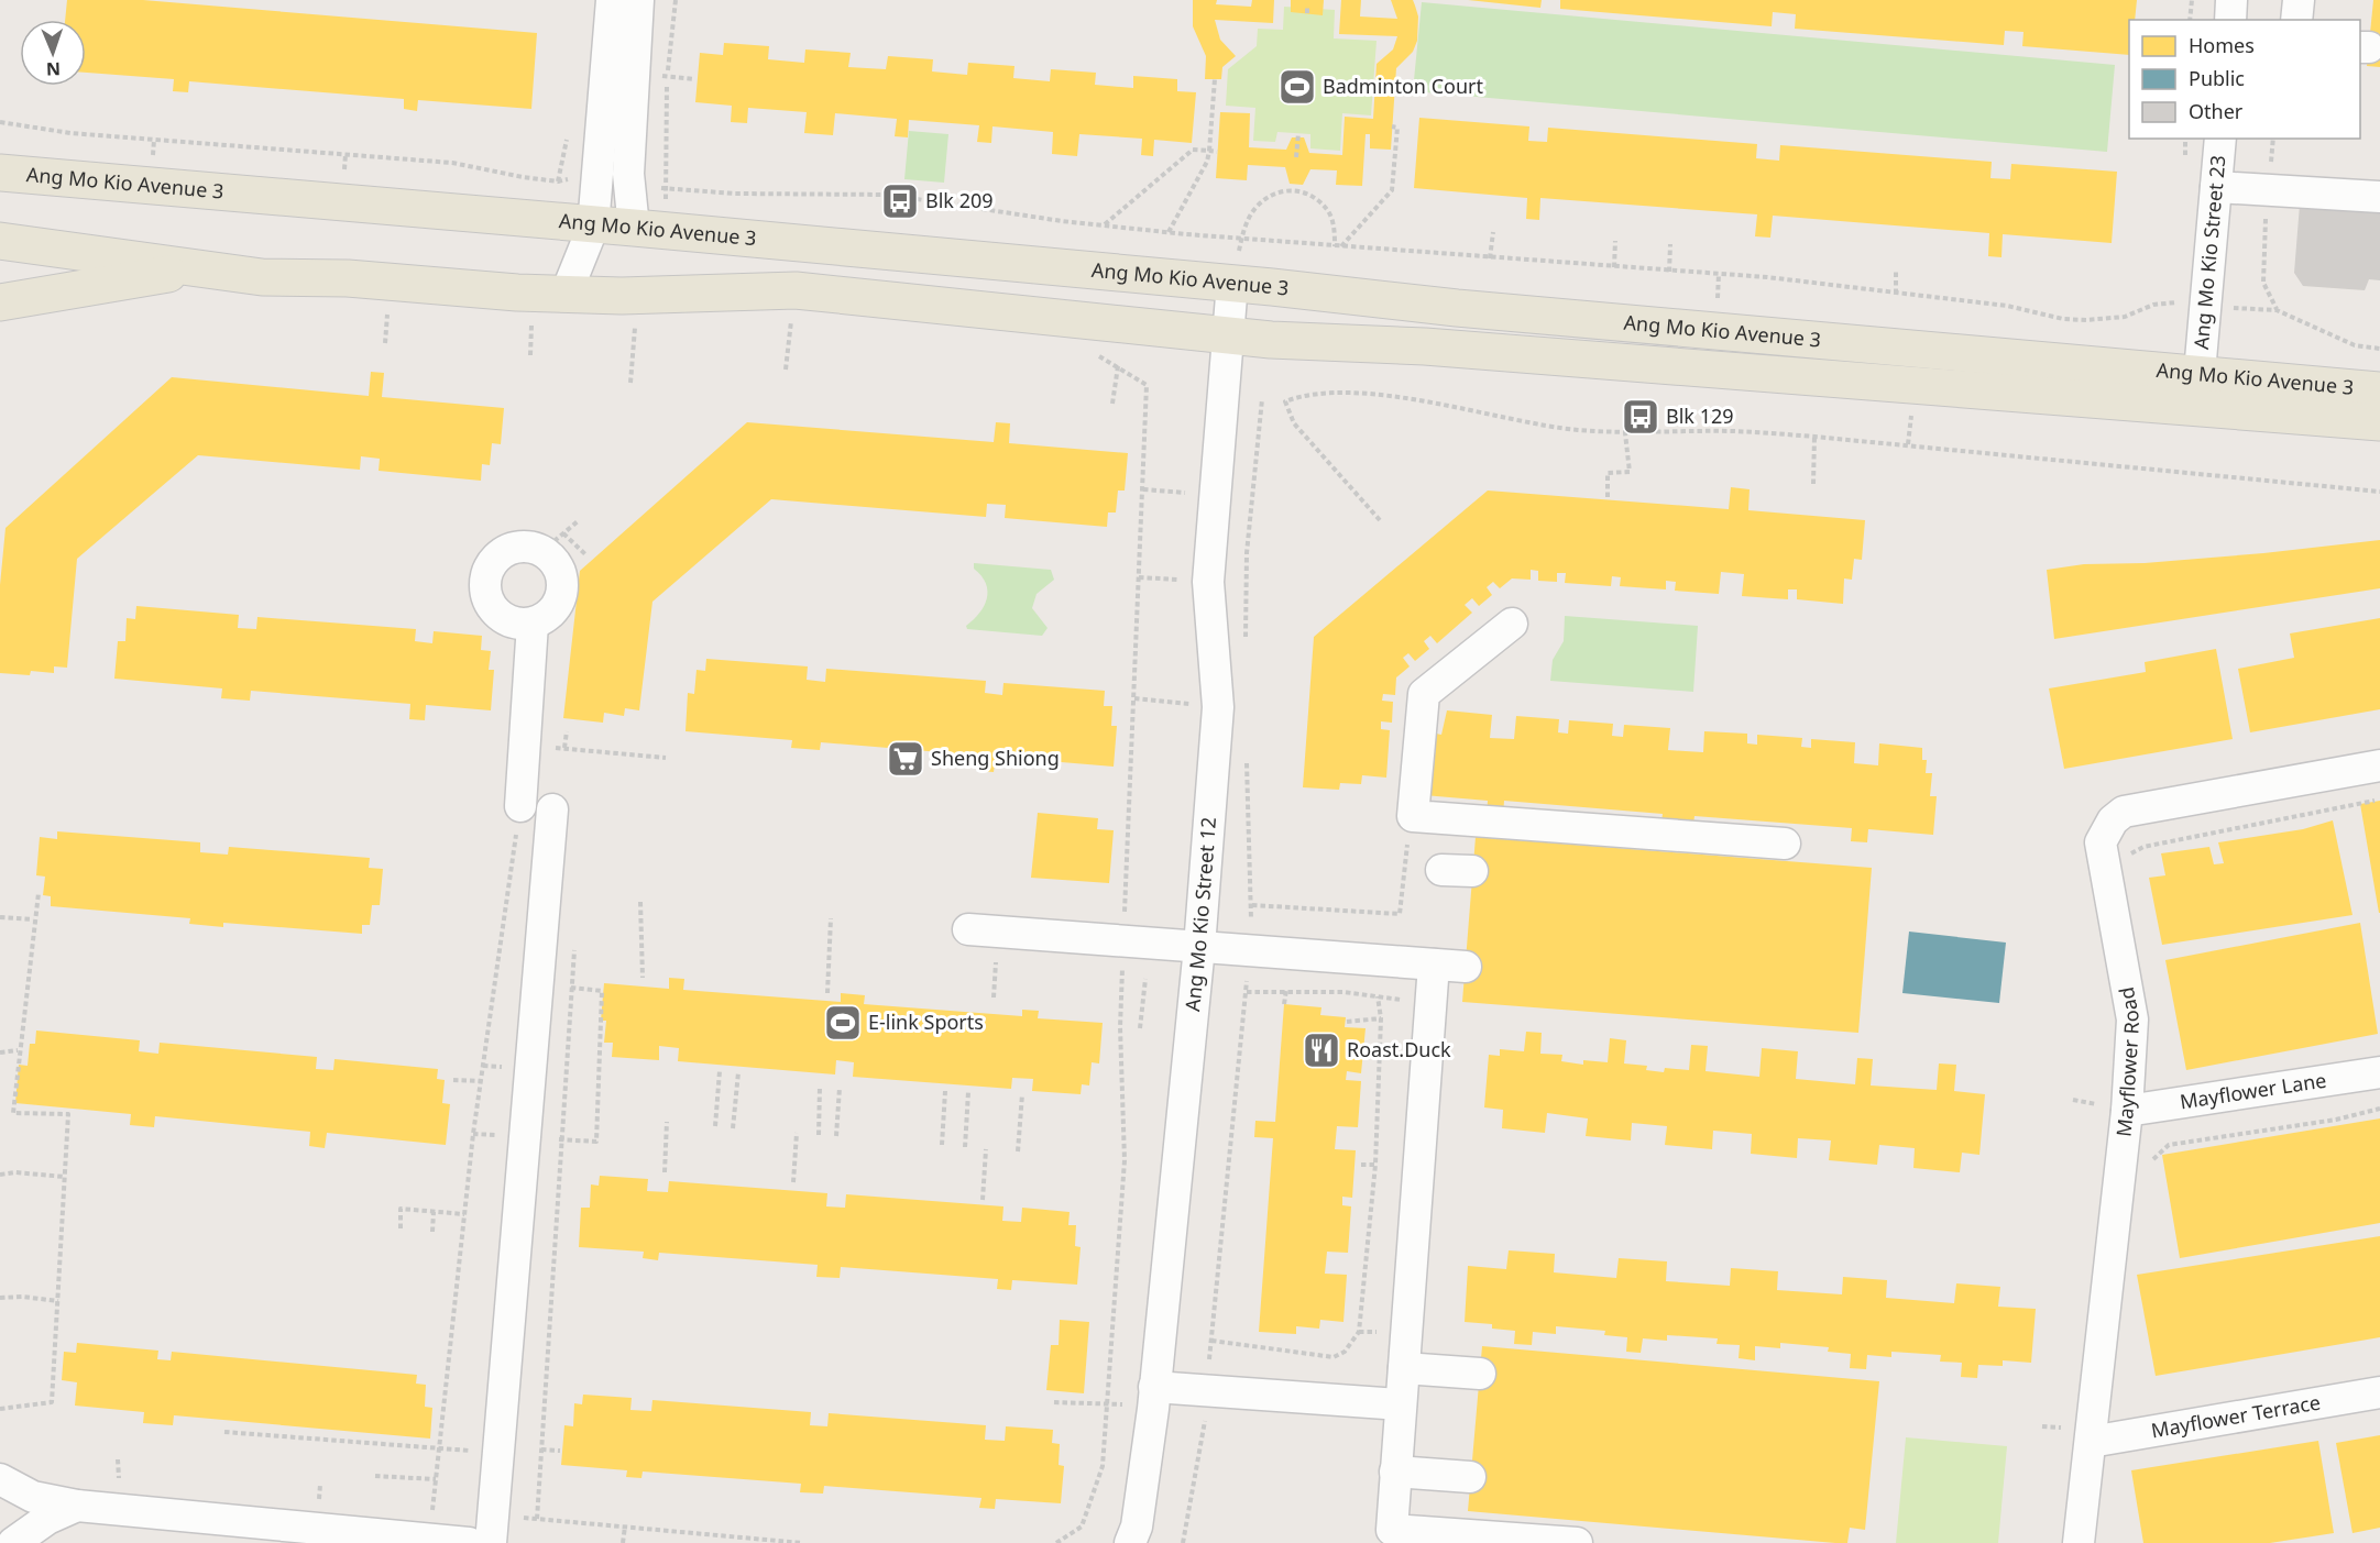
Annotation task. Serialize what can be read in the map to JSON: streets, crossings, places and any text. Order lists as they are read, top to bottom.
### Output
{
  "streets": {
    "main road": ["Ang Mo Kio Avenue 3"],
    "street": [
      "Ang Mo Kio Street 23",
      "Ang Mo Kio Street 12",
      "Mayflower Road",
      "Mayflower Lane",
      "Mayflower Terrace"
    ]
  },
  "crossings": [
    ["Ang Mo Kio Avenue 3", "Ang Mo Kio Street 23"],
    ["Ang Mo Kio Avenue 3", "Ang Mo Kio Street 12"],
    ["Mayflower Road", "Mayflower Lane"],
    ["Mayflower Road", "Mayflower Terrace"]
  ],
  "places": {
    "sports": ["Badminton Court", "E-link Sports"],
    "bus stop": ["Blk 209", "Blk 129"],
    "supermarket": ["Sheng Shiong"],
    "restaurant": ["Roast.Duck"]
  },
  "legend": ["Homes", "Public", "Other"],
  "north": "bottom"
}
